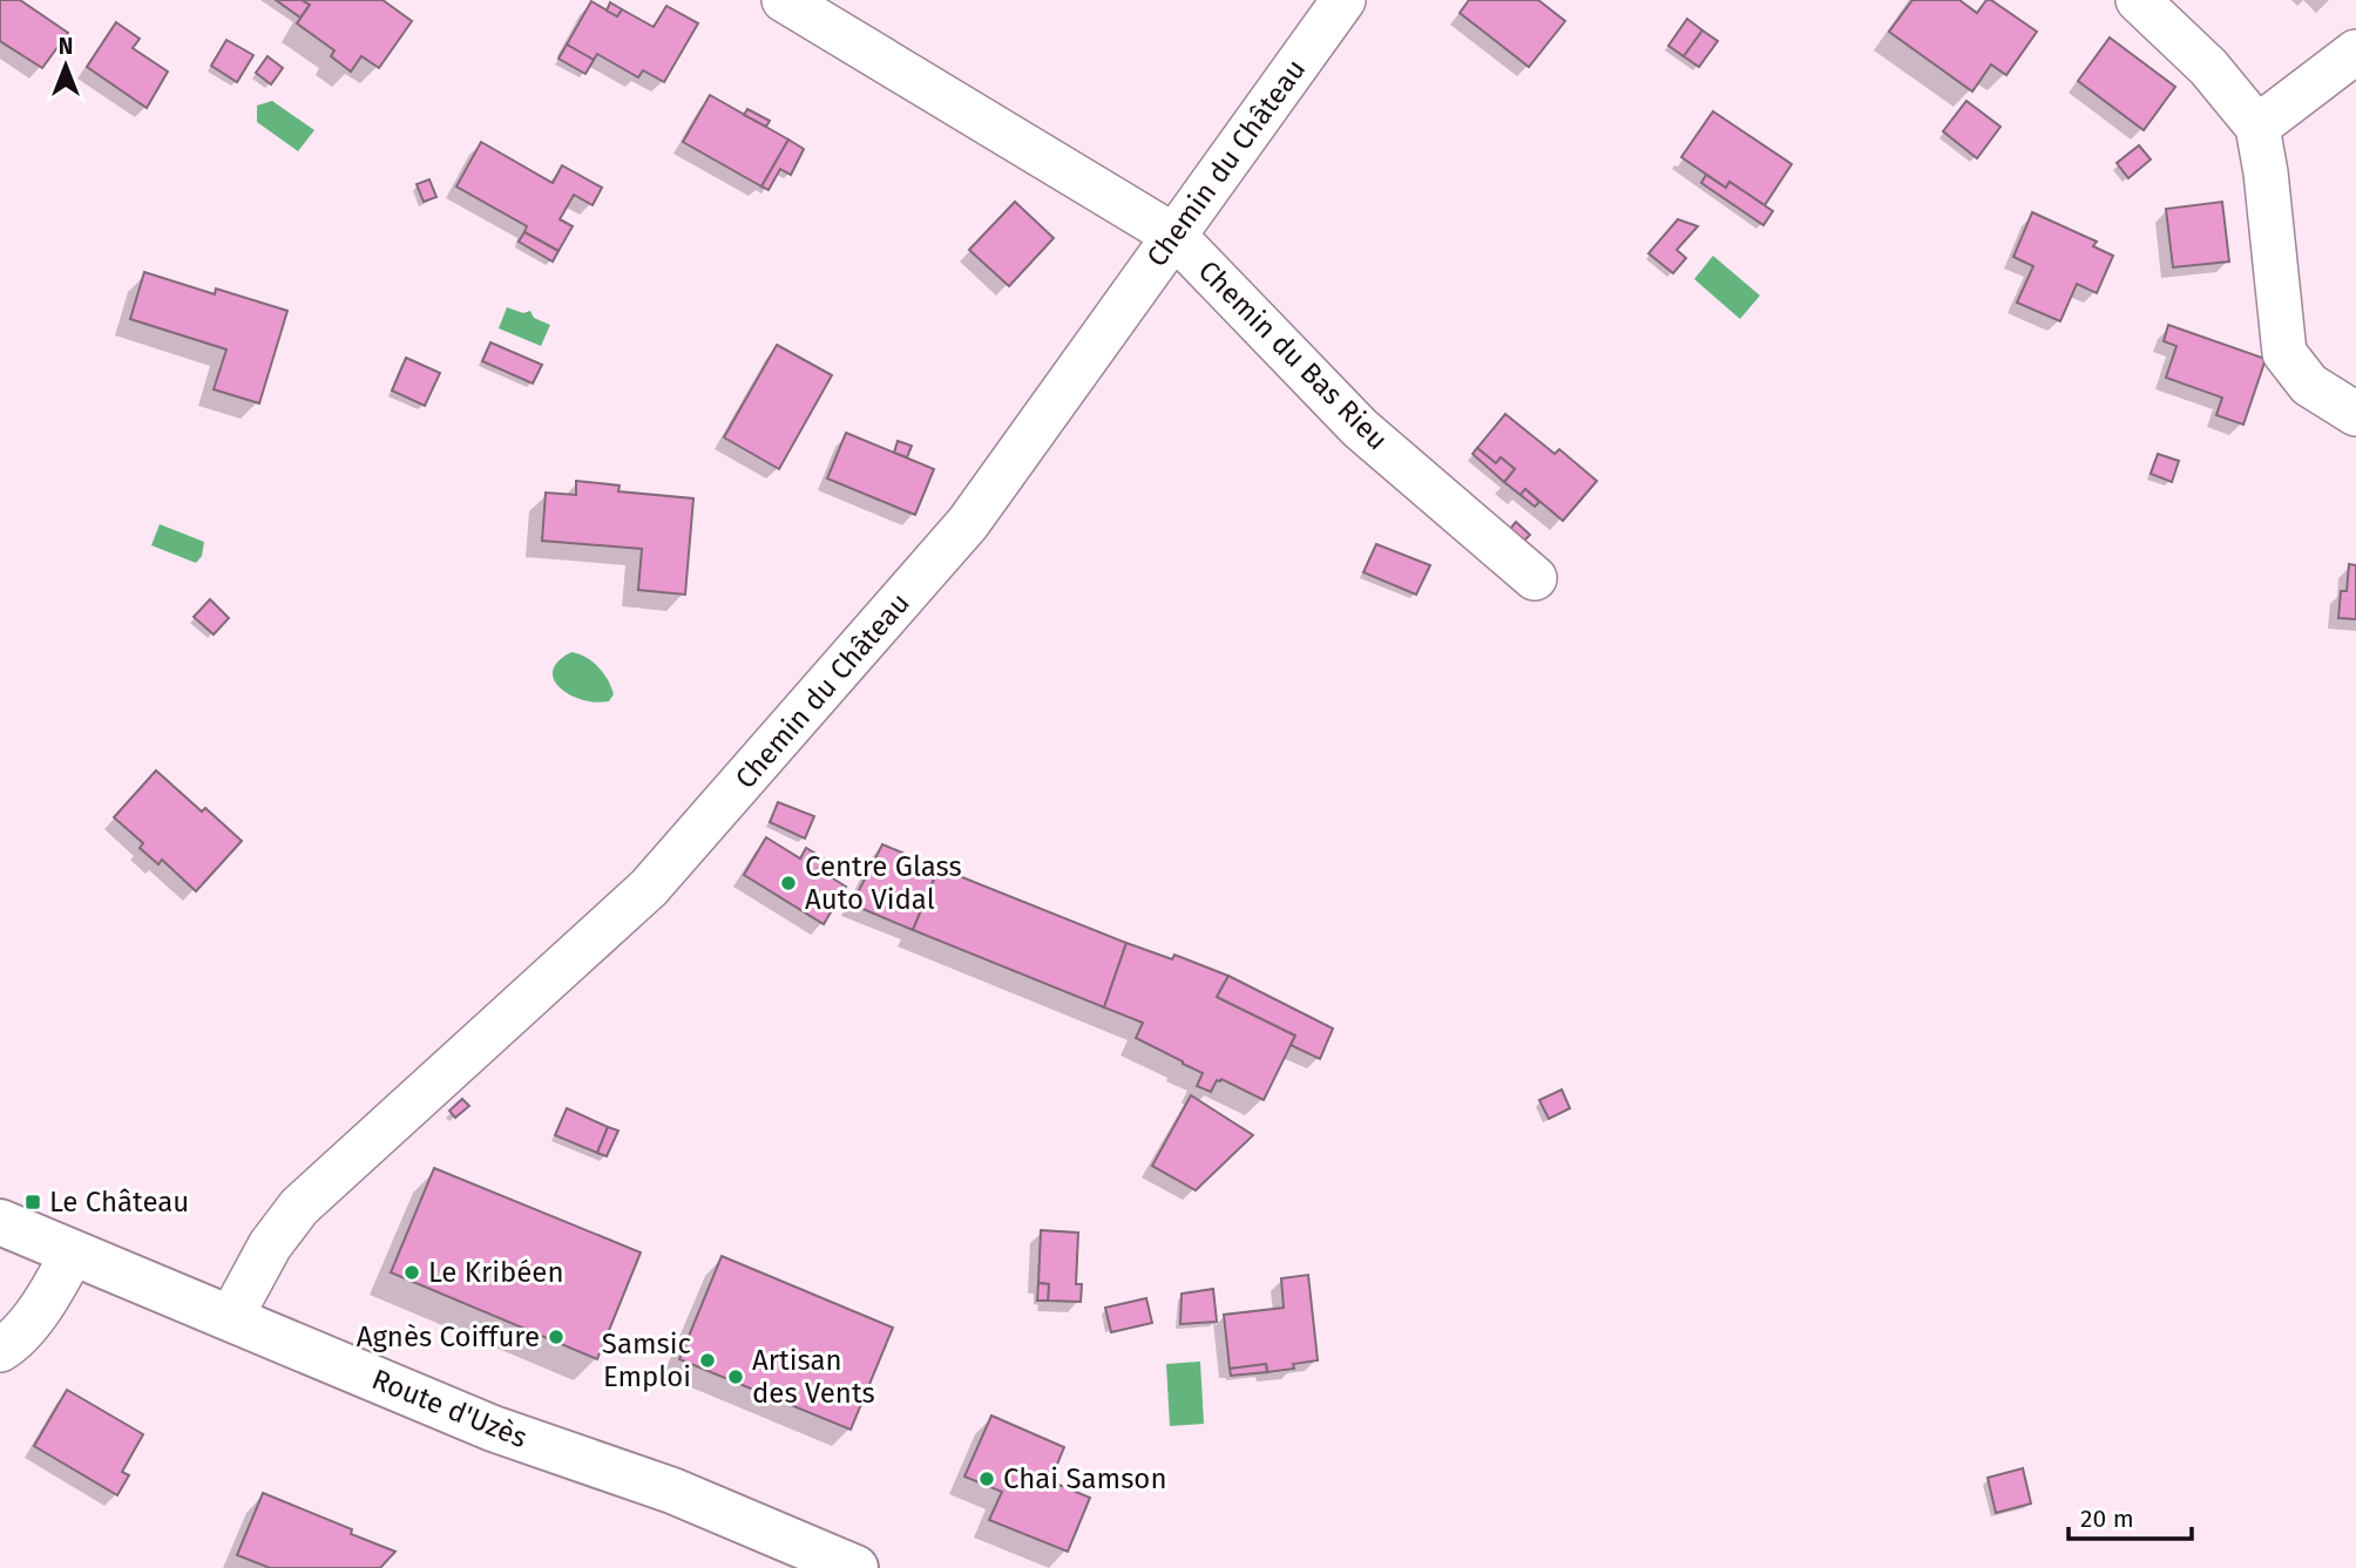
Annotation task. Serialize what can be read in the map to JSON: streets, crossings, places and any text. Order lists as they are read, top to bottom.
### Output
{
  "streets": {
    "main road": ["Route d'Uzès"],
    "street": ["Chemin du Château", "Chemin du Bas Rieu"]
  },
  "crossings": [
    ["Chemin du Château", "Chemin du Bas Rieu"],
    ["Chemin du Château", "Route d'Uzès"]
  ],
  "places": {
    "other": [
      "Centre Glass Auto Vidal",
      "Le Kribéen",
      "Agnès Coiffure",
      "Samsic Emploi",
      "Artisan des Vents",
      "Chai Samson"
    ],
    "transit": ["Le Château"]
  },
  "scale_bar": "20 m",
  "north": "top"
}
